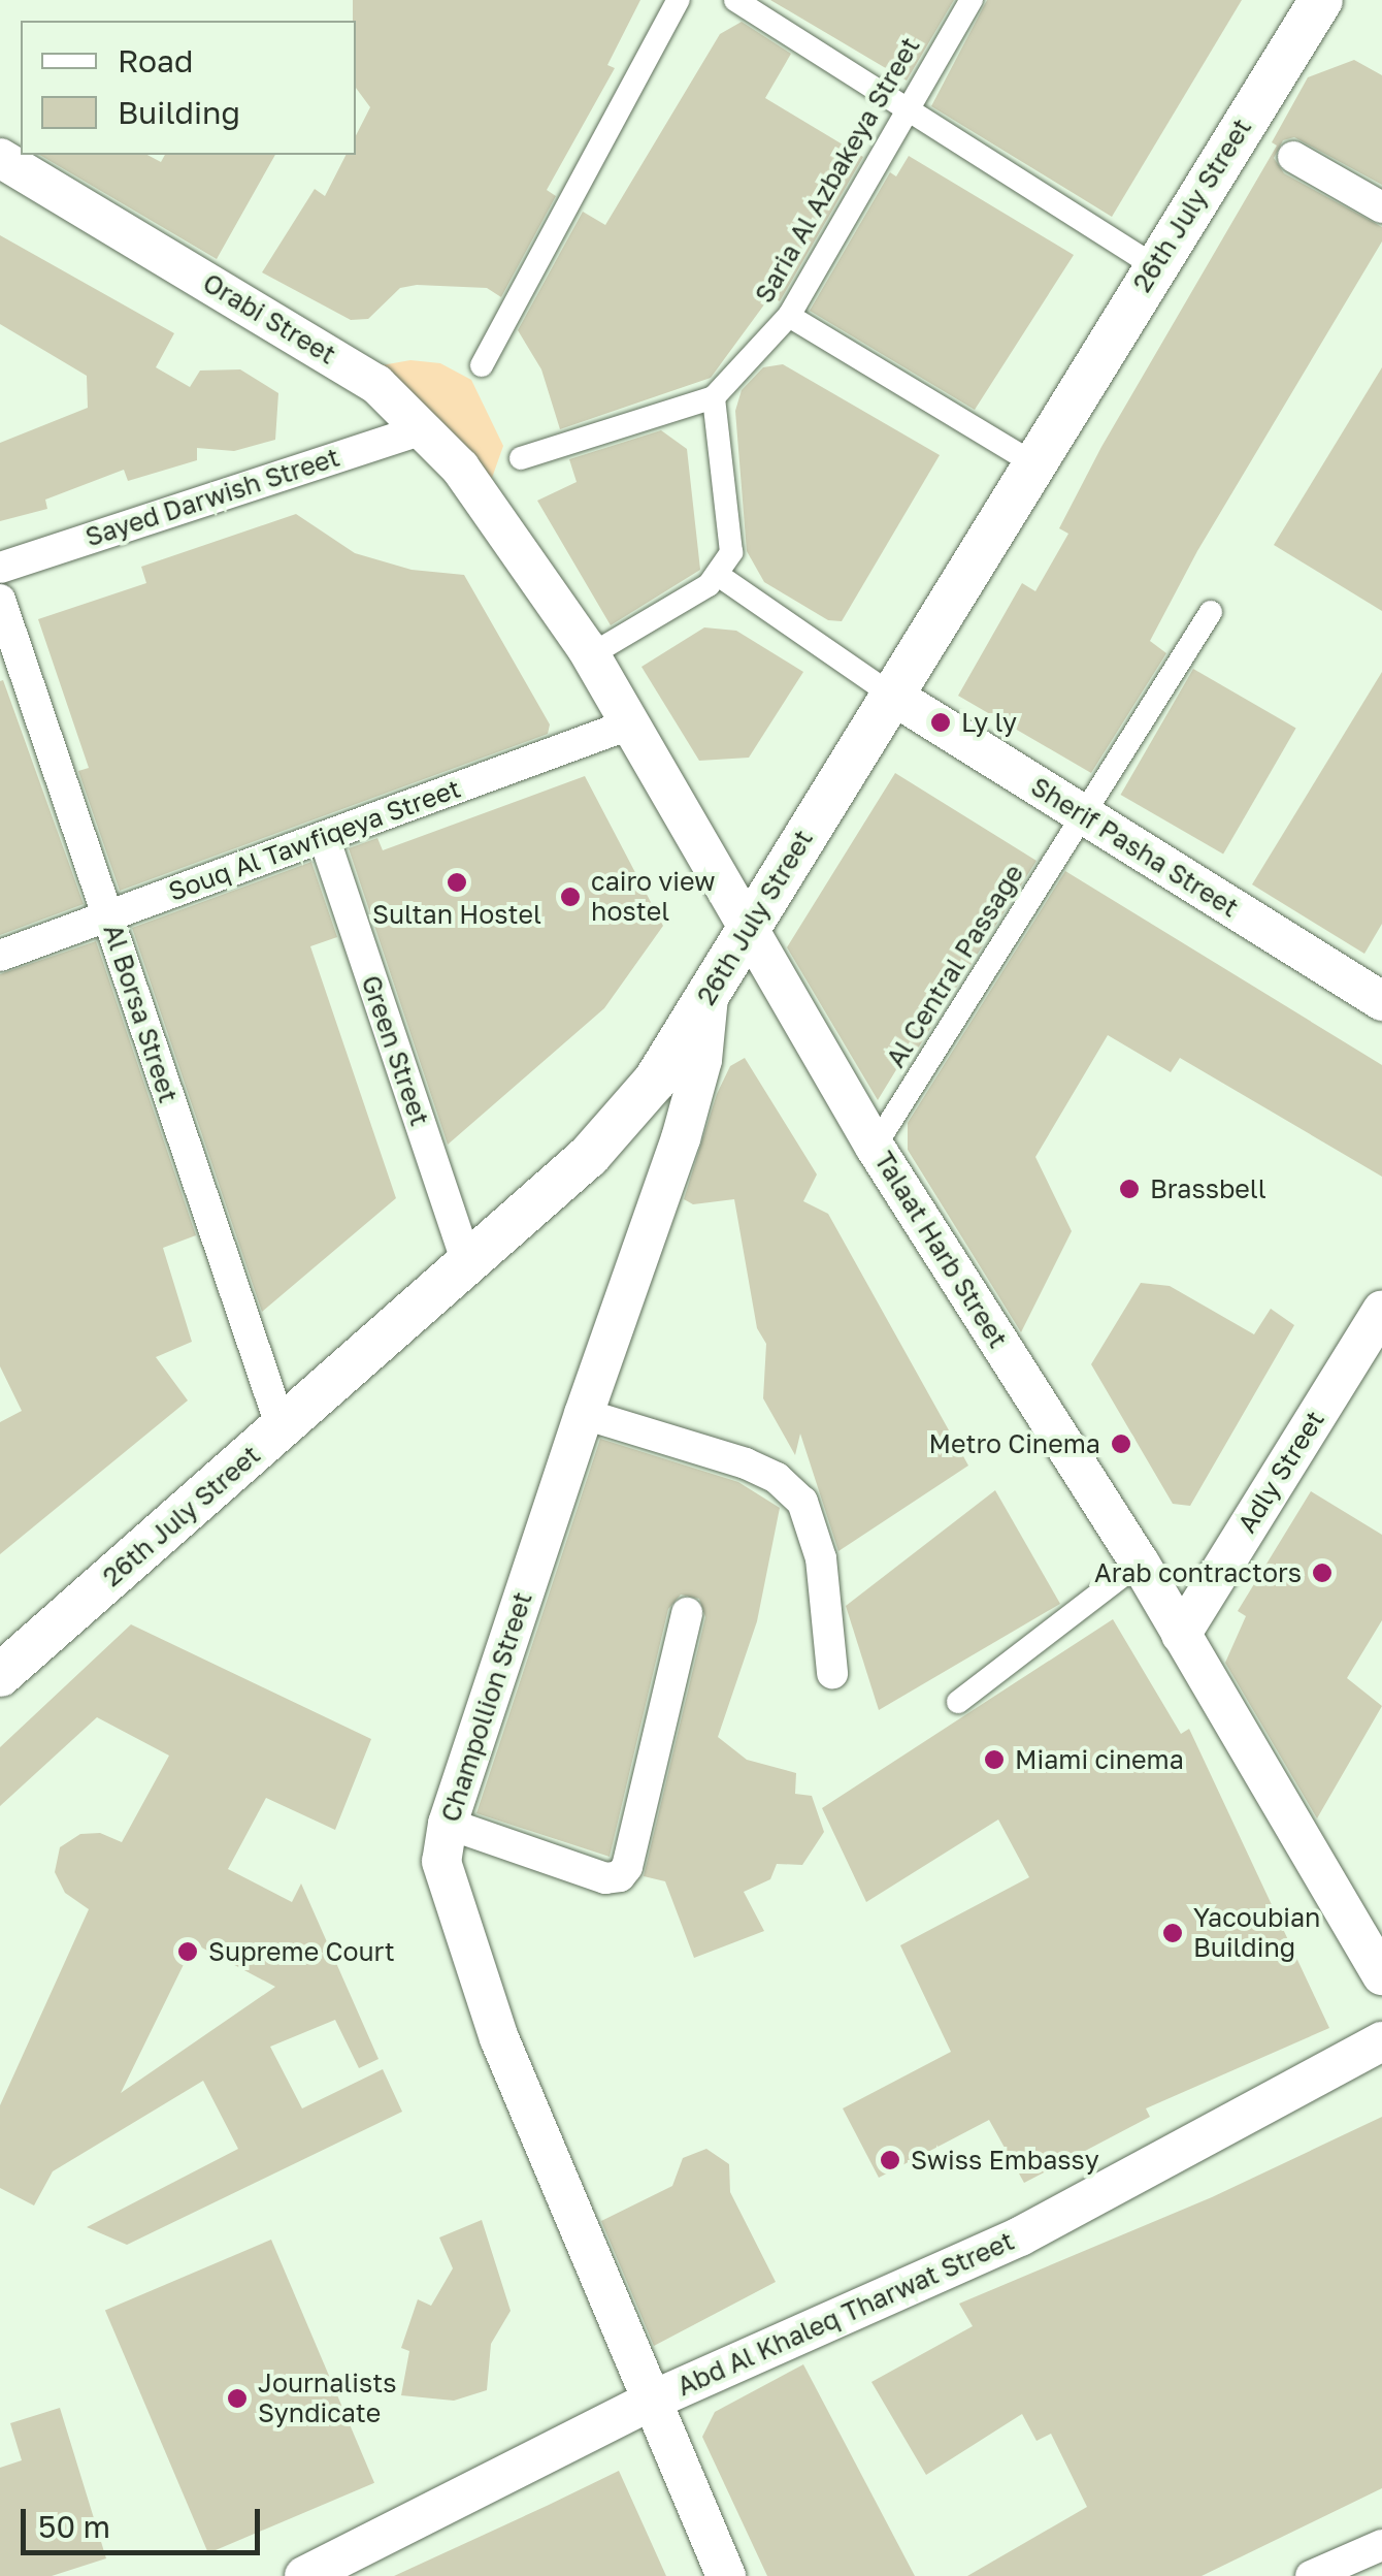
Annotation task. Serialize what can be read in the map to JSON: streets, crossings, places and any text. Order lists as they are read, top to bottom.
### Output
{
  "streets": {
    "main road": ["26th July Street"],
    "street": [
      "Saria Al Azbakeya Street",
      "Orabi Street",
      "Sayed Darwish Street",
      "Souq Al Tawfiqeya Street",
      "Sherif Pasha Street",
      "Al Central Passage",
      "Al Borsa Street",
      "Green Street",
      "Talaat Harb Street",
      "Adly Street",
      "Champollion Street",
      "Abd Al Khaleq Tharwat Street"
    ]
  },
  "crossings": [
    ["26th July Street", "Sherif Pasha Street"],
    ["26th July Street", "Al Borsa Street"],
    ["26th July Street", "Green Street"],
    ["26th July Street", "Talaat Harb Street"],
    ["26th July Street", "Champollion Street"],
    ["Orabi Street", "Sayed Darwish Street"],
    ["Orabi Street", "Talaat Harb Street"],
    ["Souq Al Tawfiqeya Street", "Al Borsa Street"],
    ["Souq Al Tawfiqeya Street", "Green Street"],
    ["Souq Al Tawfiqeya Street", "Talaat Harb Street"],
    ["Sherif Pasha Street", "Al Central Passage"],
    ["Al Central Passage", "Talaat Harb Street"],
    ["Talaat Harb Street", "Adly Street"],
    ["Champollion Street", "Abd Al Khaleq Tharwat Street"]
  ],
  "places": [
    "Ly ly",
    "Sultan Hostel",
    "cairo view hostel",
    "Brassbell",
    "Metro Cinema",
    "Arab contractors",
    "Miami cinema",
    "Yacoubian Building",
    "Supreme Court",
    "Swiss Embassy",
    "Journalists Syndicate"
  ],
  "legend": ["Road", "Building"],
  "scale_bar": "50 m"
}
